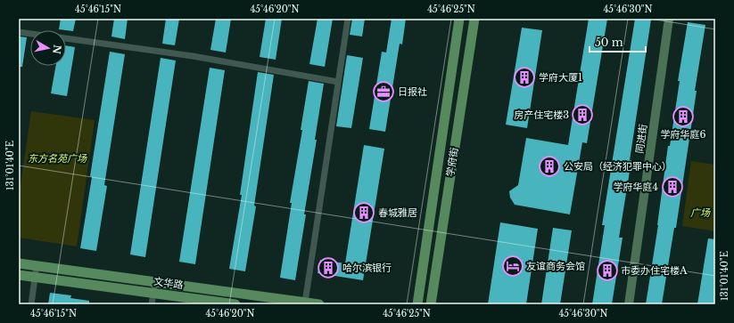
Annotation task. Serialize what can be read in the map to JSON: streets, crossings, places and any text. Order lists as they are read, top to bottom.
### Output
{
  "streets": {
    "main road": ["学府街", "文华路"],
    "street": ["同进街"]
  },
  "parks": ["东方名苑广场", "广场"],
  "places": {
    "building": [
      "学府大厦1",
      "房产住宅楼3",
      "学府华庭6",
      "公安局（经济犯罪中心）",
      "学府华庭4",
      "春城雅居",
      "哈尔滨银行",
      "市委办住宅楼A"
    ],
    "office": ["日报社"],
    "hotel": ["友谊商务会馆"]
  },
  "scale_bar": "50 m",
  "north": "right",
  "coordinates": [
    "45°46'15\"N",
    "45°46'20\"N",
    "45°46'25\"N",
    "45°46'30\"N",
    "131°01'40\"E"
  ]
}
